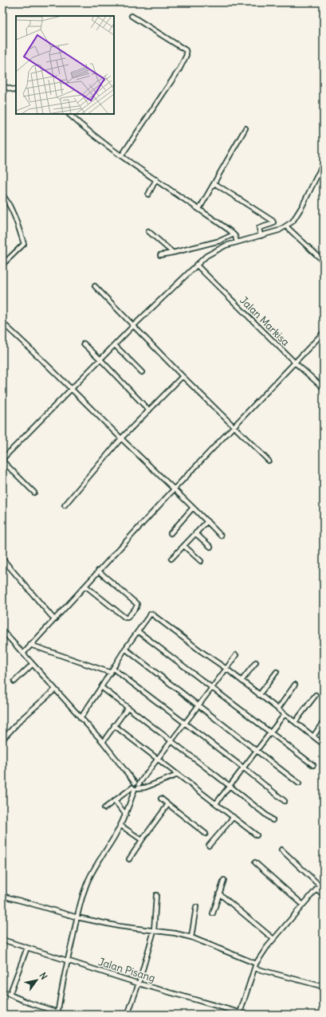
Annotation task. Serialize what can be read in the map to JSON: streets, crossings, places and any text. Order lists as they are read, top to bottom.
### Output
{
  "streets": {
    "street": ["Jalan Markisa", "Jalan Pisang"]
  },
  "north": "top right"
}
